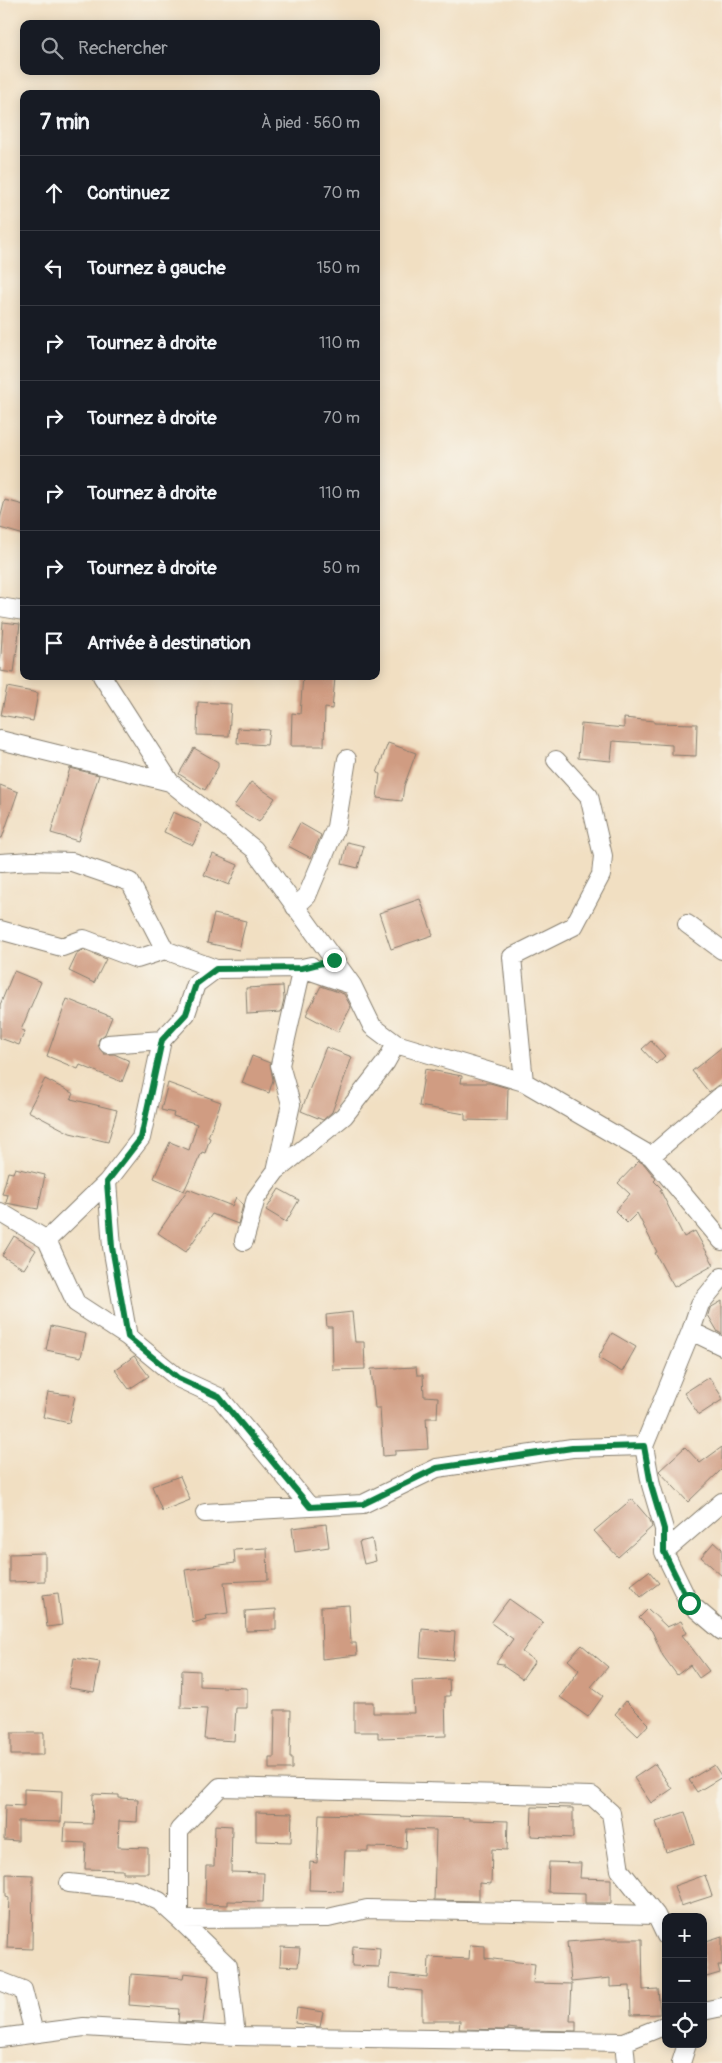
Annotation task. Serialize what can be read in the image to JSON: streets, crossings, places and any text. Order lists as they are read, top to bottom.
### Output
{
  "page": {
    "search": "Rechercher",
    "heading": ["7 min", "À pied · 560 m"],
    "list": [
      ["Continuez", "70 m"],
      ["Tournez à gauche", "150 m"],
      ["Tournez à droite", "110 m"],
      ["Tournez à droite", "70 m"],
      ["Tournez à droite", "110 m"],
      ["Tournez à droite", "50 m"],
      "Arrivée à destination"
    ],
    "map_buttons": ["+", "−"]
  }
}
